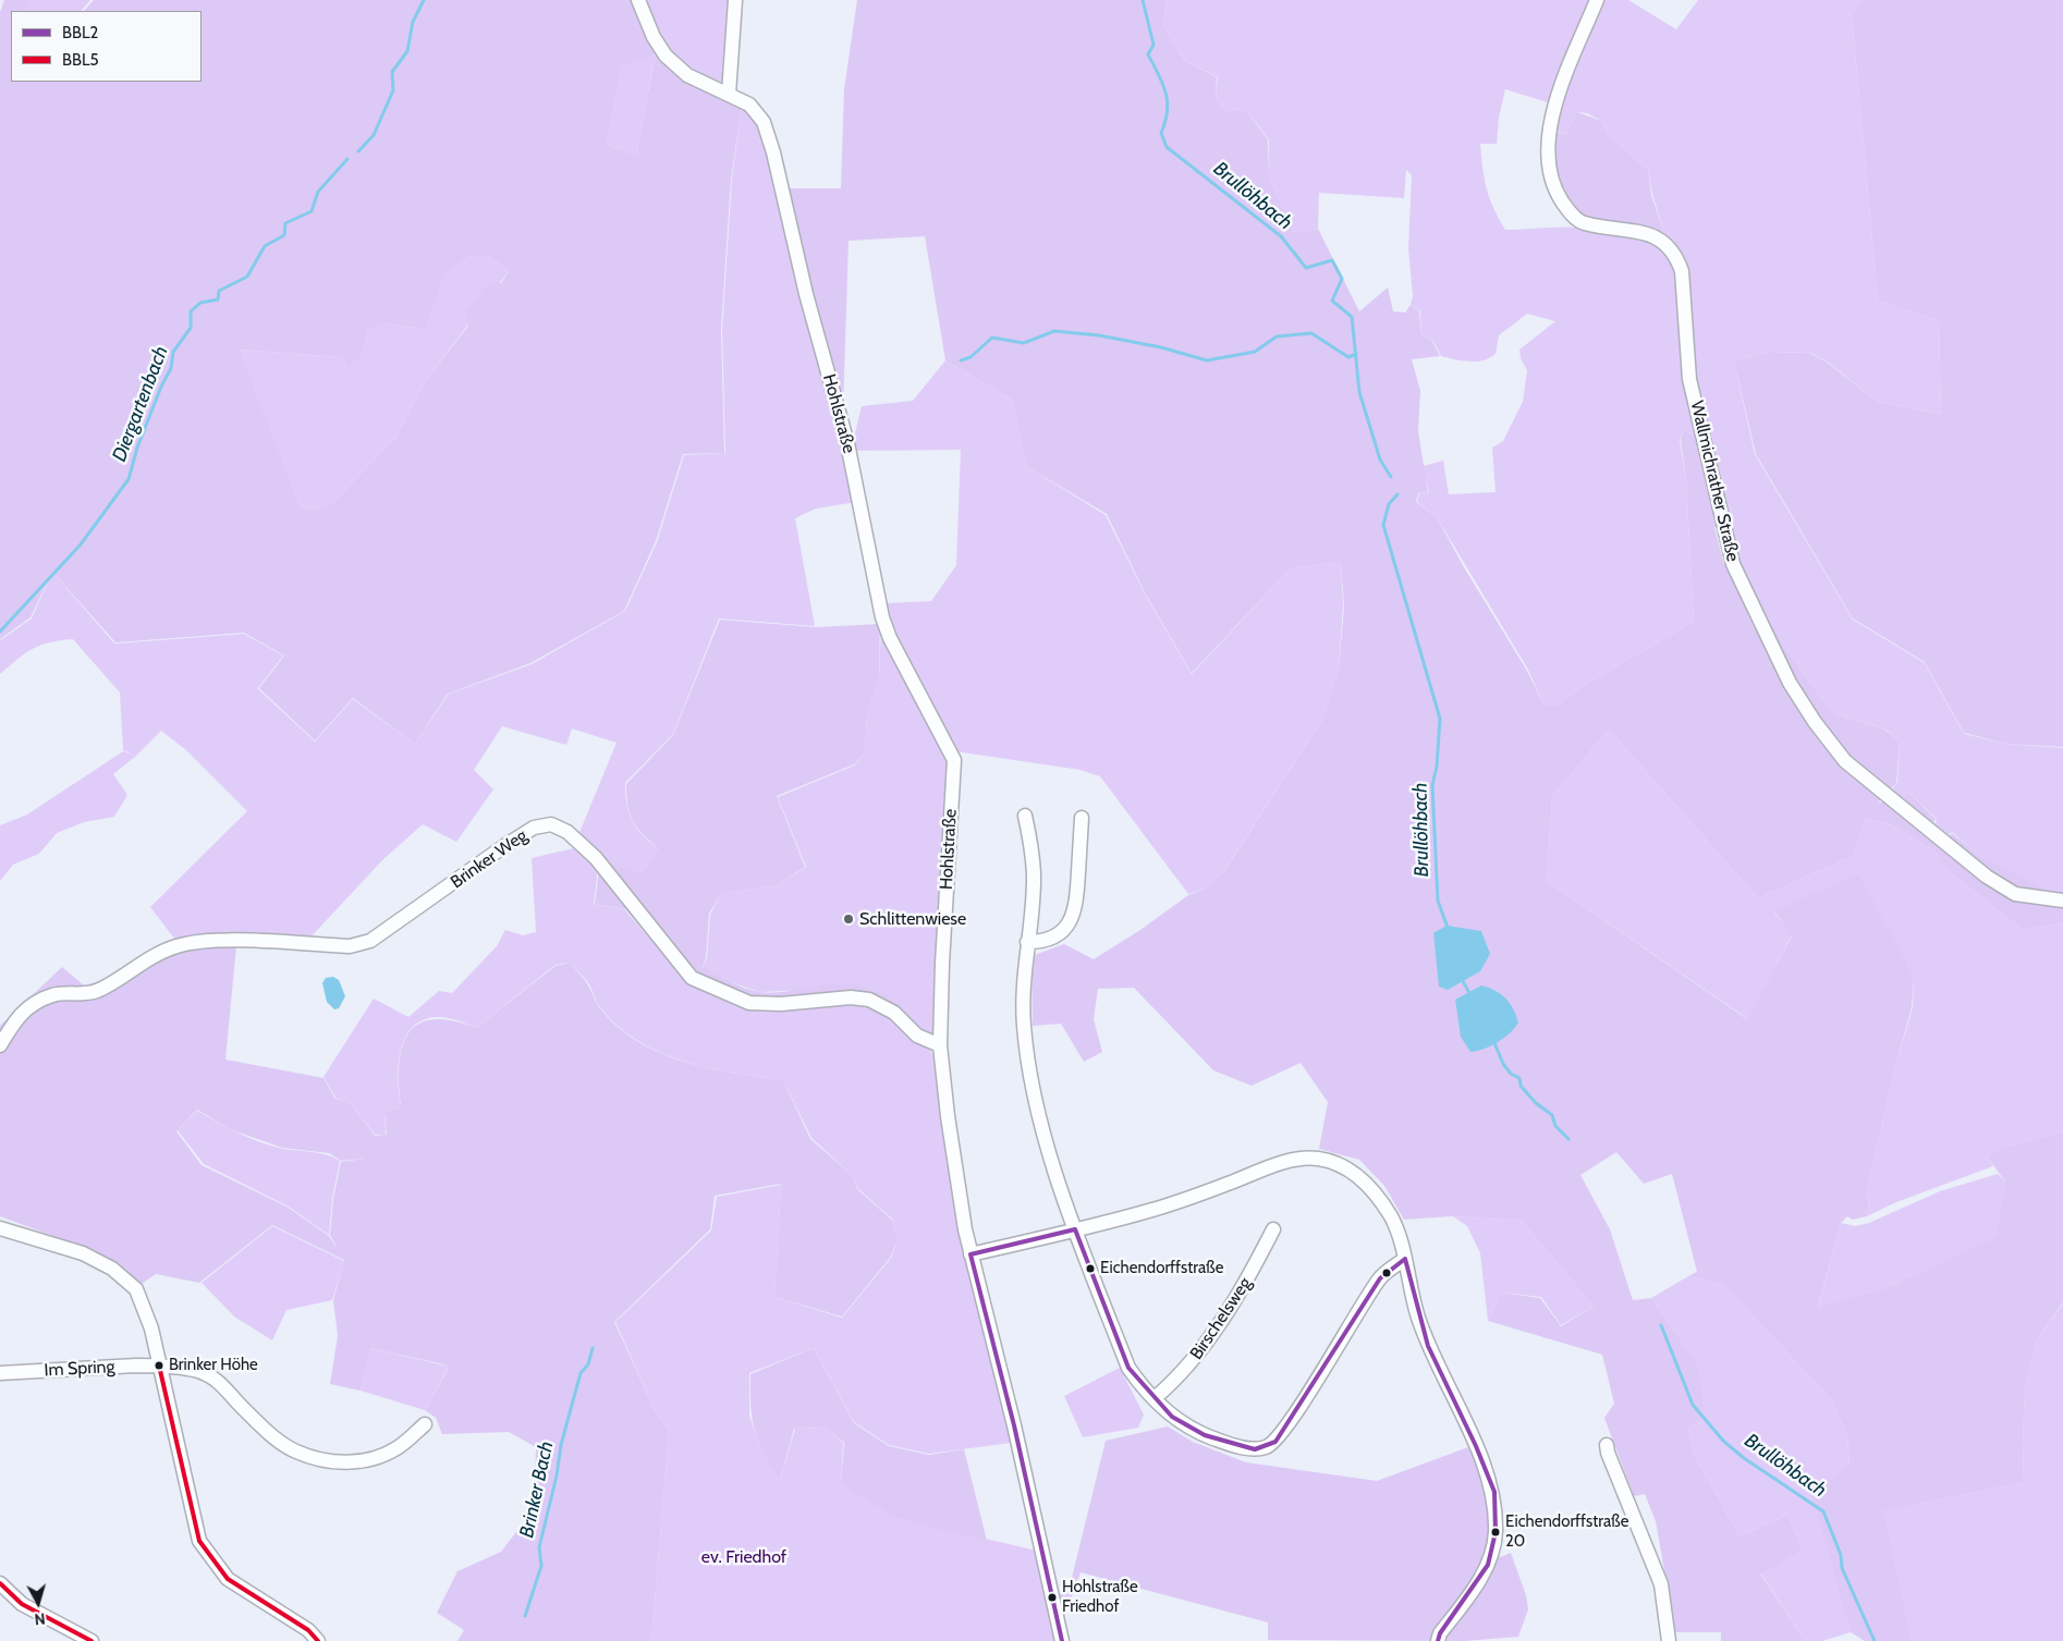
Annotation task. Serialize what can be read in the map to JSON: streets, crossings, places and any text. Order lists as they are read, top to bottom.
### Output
{
  "streets": {
    "street": [
      "Hohlstraße",
      "Wallmichrather Straße",
      "Brinker Weg",
      "Birschelsweg",
      "Im Spring"
    ]
  },
  "crossings": [
    ["Hohlstraße", "Brinker Weg"]
  ],
  "water": ["Brullöhbach", "Diergartenbach", "Brinker Bach"],
  "parks": ["ev. Friedhof"],
  "places": [
    "Schlittenwiese",
    "Eichendorffstraße",
    "Brinker Höhe",
    "Eichendorffstraße 20",
    "Hohlstraße Friedhof"
  ],
  "lines": ["transit line BBL2", "transit line BBL5"],
  "legend": ["BBL2", "BBL5"],
  "north": "bottom"
}
